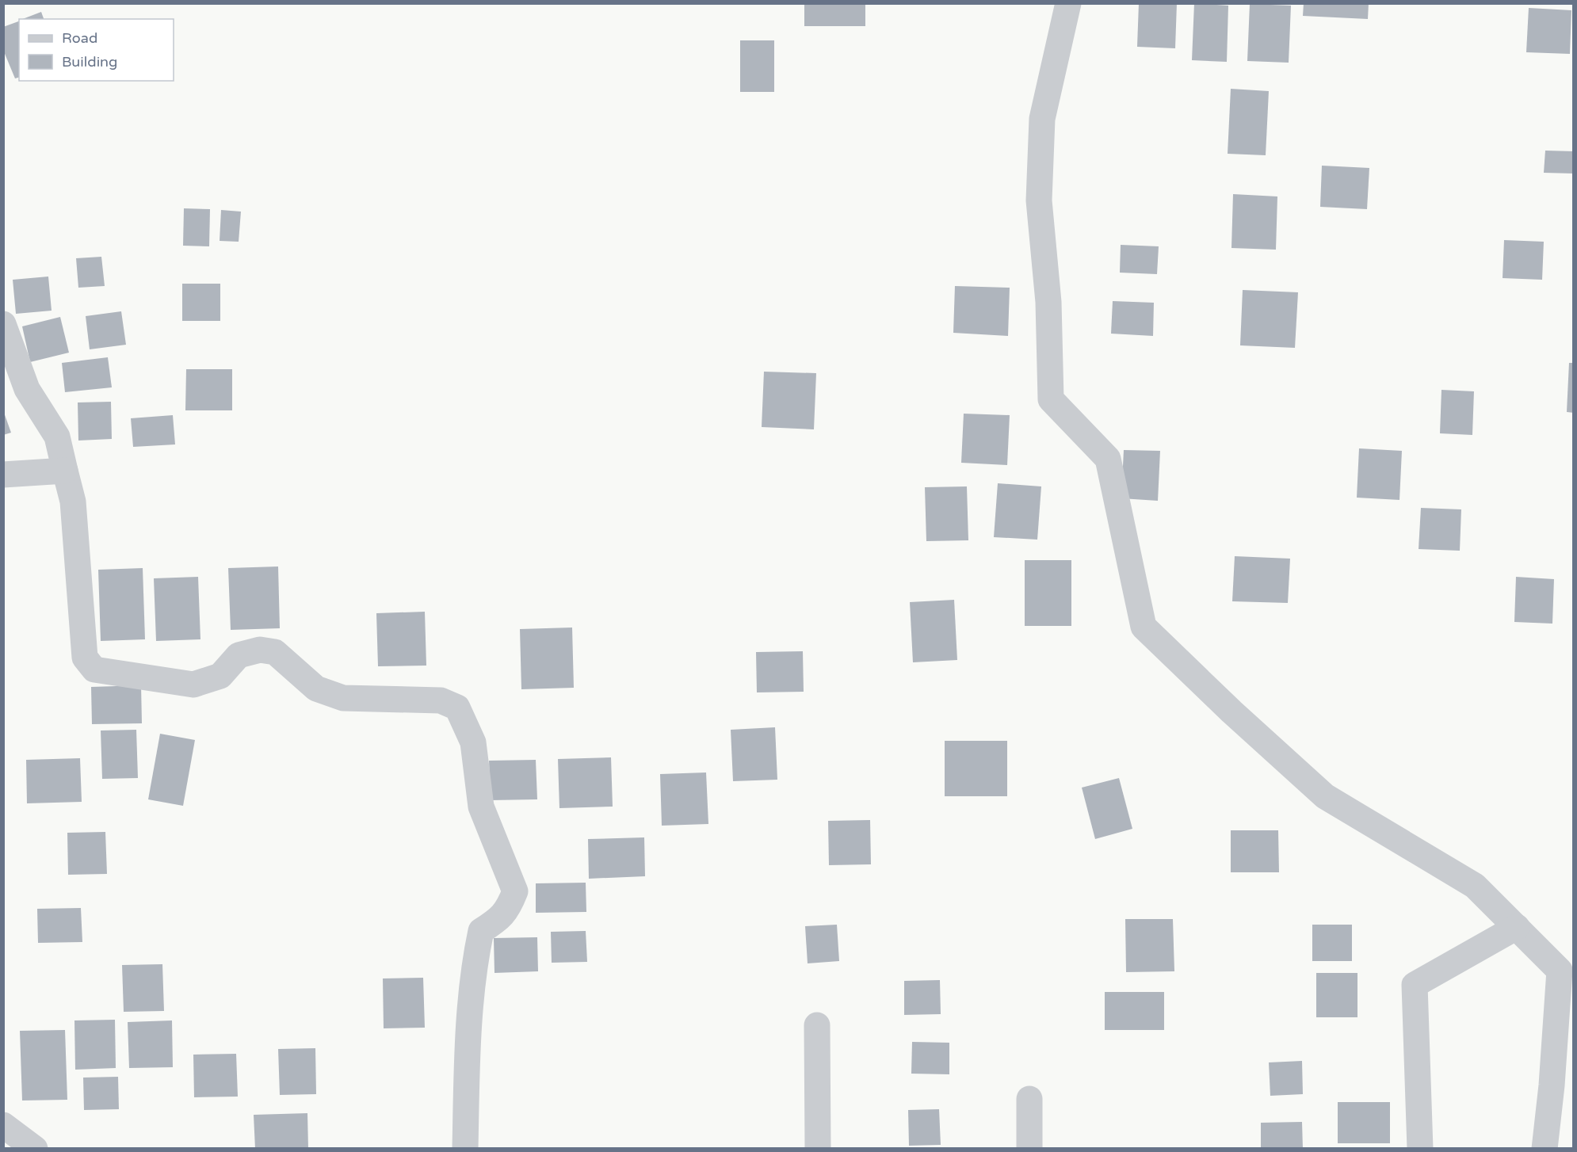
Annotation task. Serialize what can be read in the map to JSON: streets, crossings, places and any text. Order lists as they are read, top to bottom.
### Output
{
  "legend": ["Road", "Building"]
}
